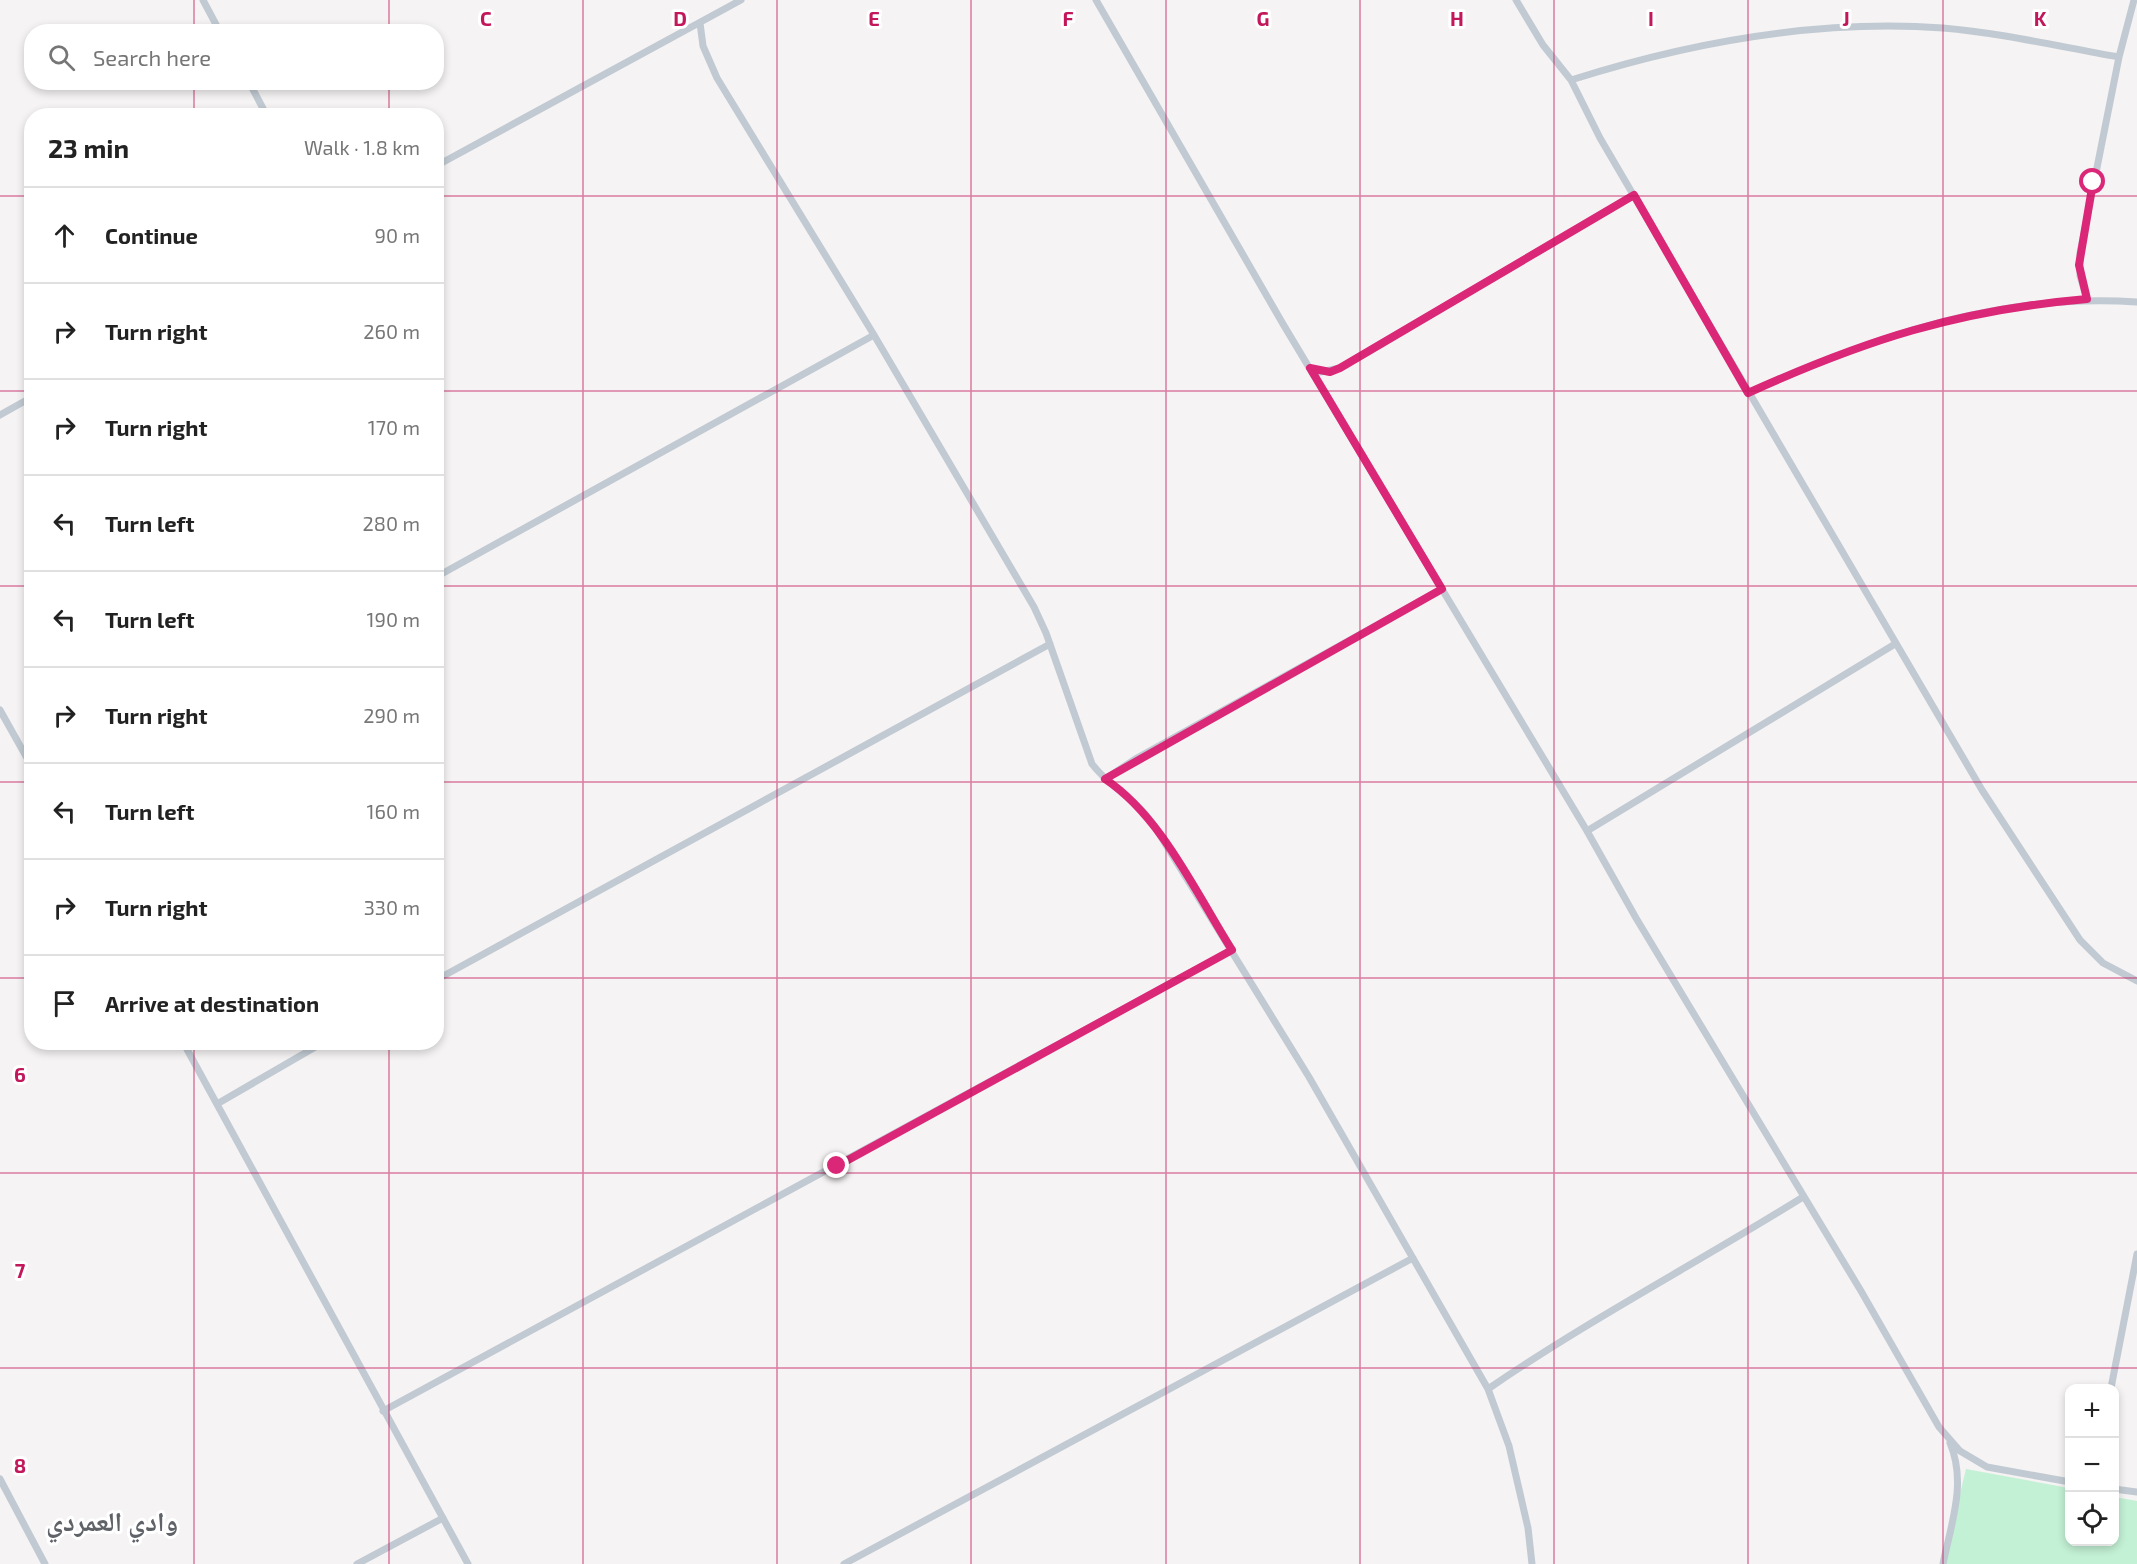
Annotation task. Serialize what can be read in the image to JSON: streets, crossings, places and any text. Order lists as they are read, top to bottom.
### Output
{
  "districts": ["وادي العمردي"],
  "page": {
    "search": "Search here",
    "heading": ["23 min", "Walk · 1.8 km"],
    "list": [
      ["Continue", "90 m"],
      ["Turn right", "260 m"],
      ["Turn right", "170 m"],
      ["Turn left", "280 m"],
      ["Turn left", "190 m"],
      ["Turn right", "290 m"],
      ["Turn left", "160 m"],
      ["Turn right", "330 m"],
      "Arrive at destination"
    ],
    "map_buttons": ["+", "−"]
  },
  "grid": {
    "columns": [
      "C",
      "D",
      "E",
      "F",
      "G",
      "H",
      "I",
      "J",
      "K"
    ],
    "rows": ["6", "7", "8"]
  }
}
